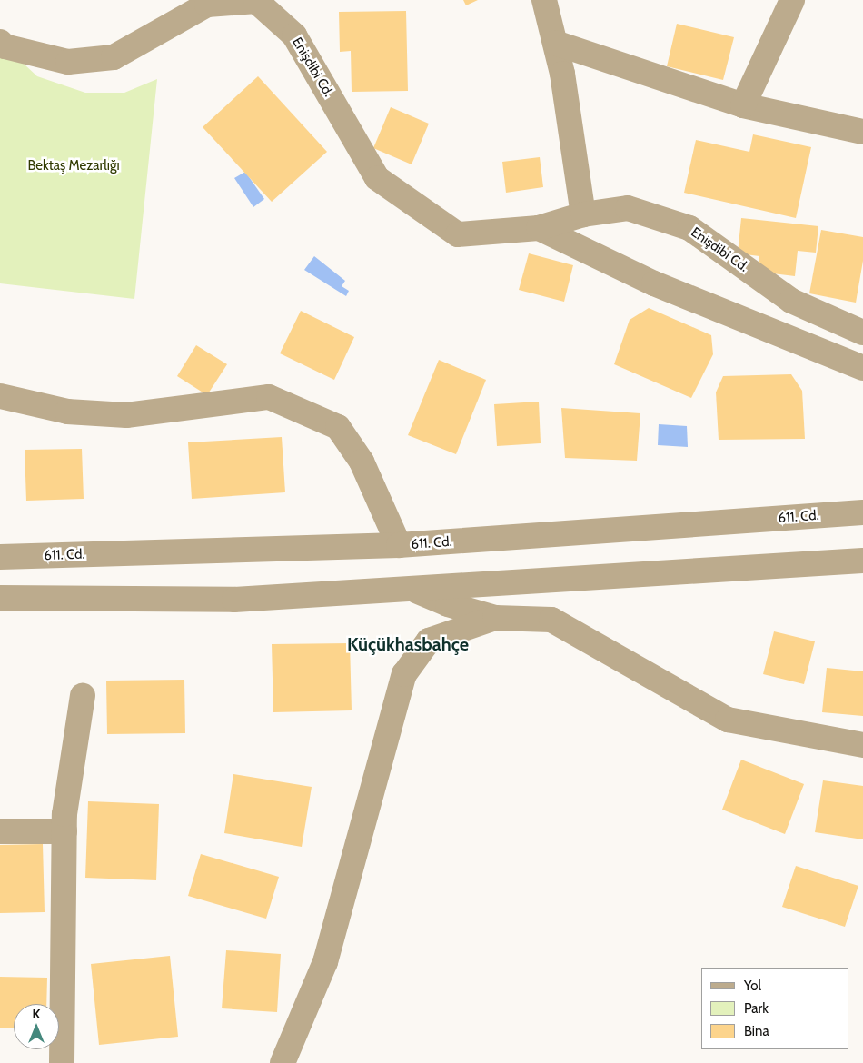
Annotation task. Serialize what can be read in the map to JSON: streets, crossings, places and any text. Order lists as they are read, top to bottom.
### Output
{
  "streets": {
    "street": ["Enişdibi Cd.", "611. Cd."]
  },
  "districts": ["Küçükhasbahçe"],
  "parks": ["Bektaş Mezarlığı"],
  "legend": ["Yol", "Park", "Bina"],
  "north": "top"
}
